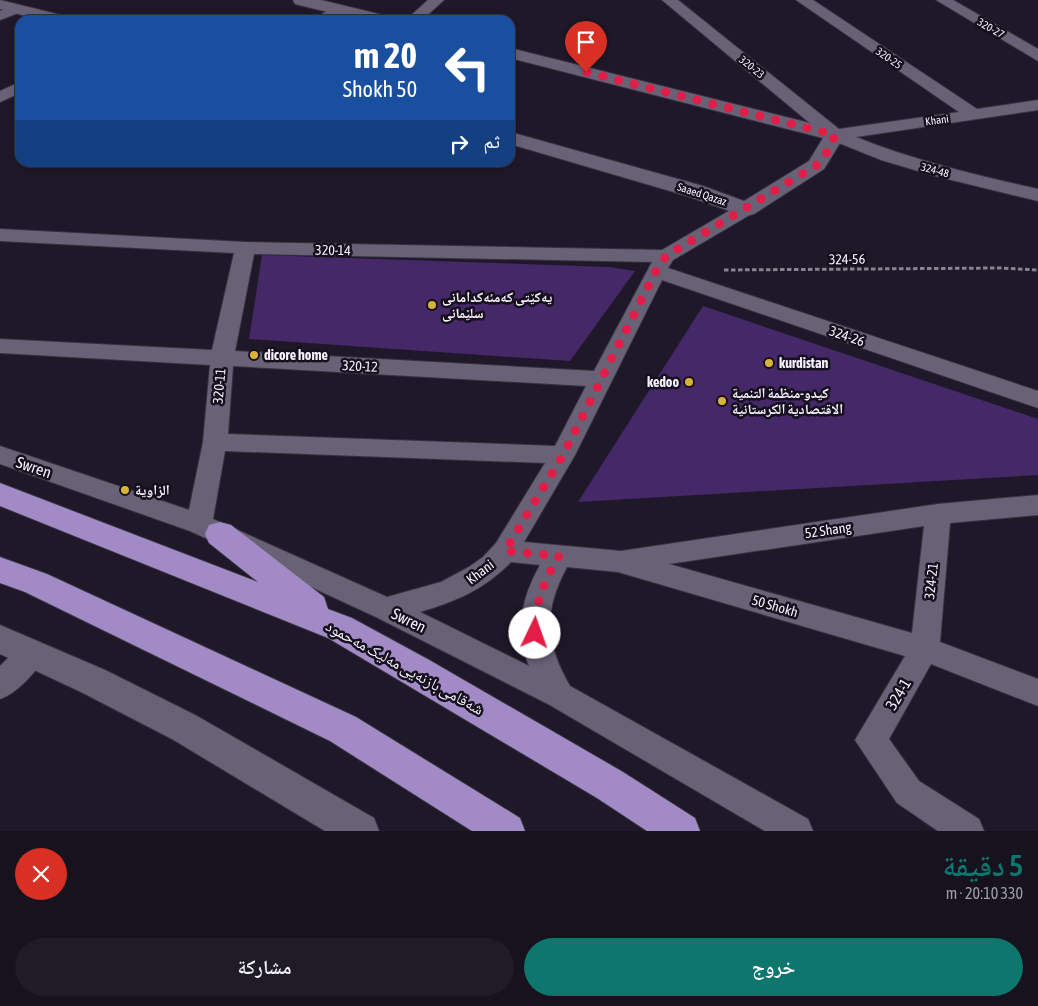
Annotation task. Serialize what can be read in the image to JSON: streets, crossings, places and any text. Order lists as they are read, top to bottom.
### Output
{
  "streets": {
    "highway": ["شەقامی بازنەیی مەلیک مەحمود"],
    "street": [
      "320-27",
      "320-25",
      "320-23",
      "Khani",
      "324-48",
      "Saaed Qazaz",
      "320-14",
      "324-26",
      "320-12",
      "320-11",
      "Swren",
      "52 Shang",
      "324-21",
      "50 Shokh",
      "324-1"
    ],
    "path": ["324-56"]
  },
  "crossings": [
    ["320-25", "Khani"],
    ["320-23", "Khani"],
    ["320-23", "324-48"],
    ["Khani", "324-48"],
    ["Khani", "320-14"],
    ["Khani", "324-26"],
    ["Khani", "320-12"],
    ["Khani", "Swren"],
    ["Khani", "50 Shokh"],
    ["320-14", "324-26"],
    ["320-14", "320-11"],
    ["320-12", "320-11"],
    ["320-11", "Swren"],
    ["52 Shang", "324-21"],
    ["52 Shang", "50 Shokh"],
    ["324-21", "50 Shokh"],
    ["324-21", "324-1"],
    ["50 Shokh", "324-1"]
  ],
  "places": [
    "یەکێتی کەمئەکدامانی سلێمانی",
    "dicore home",
    "kurdistan",
    "kedoo",
    "کیدو-منظمة التنمية الاقتصادية الكرستانية",
    "الزاوية"
  ],
  "page": {
    "turn": ["20 m", "50 Shokh"],
    "then": "ثم",
    "heading": ["5 دقيقة", "330 m · 20:10"],
    "buttons": ["خروج", "مشاركة"]
  }
}
